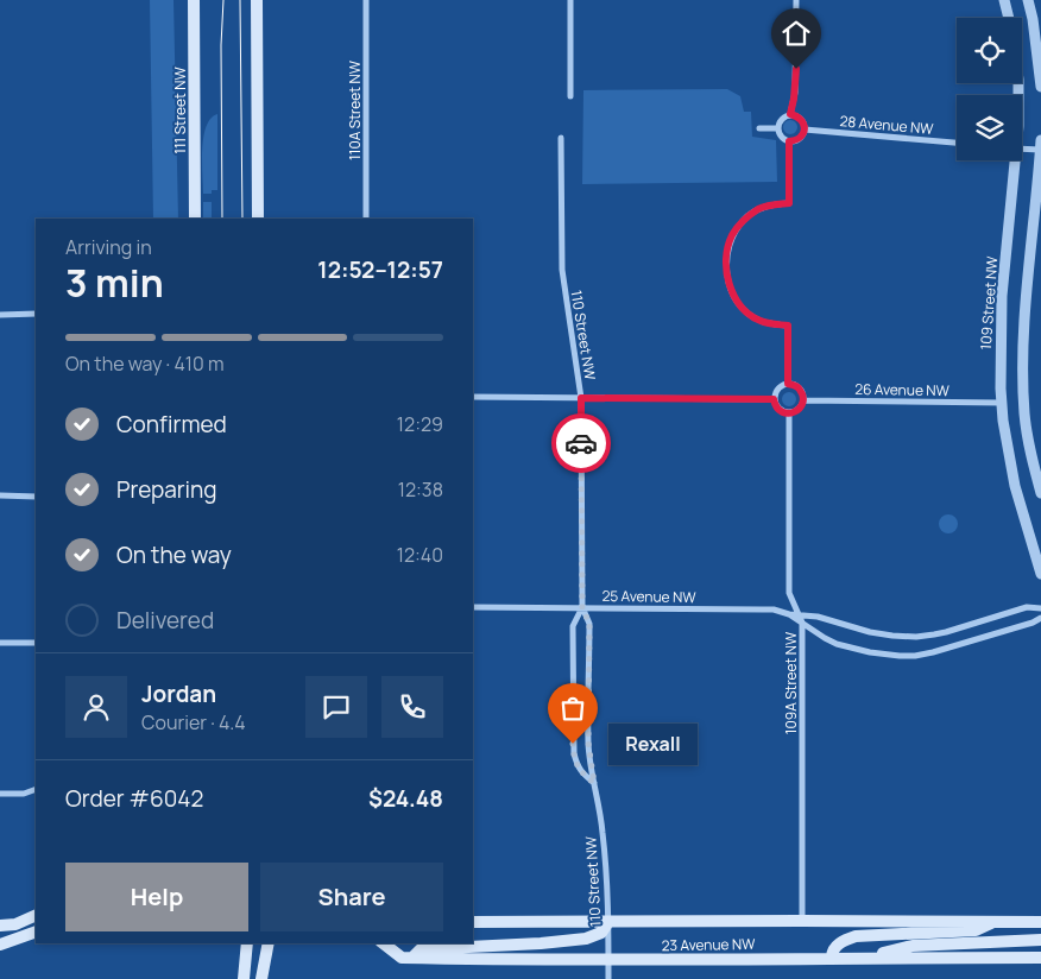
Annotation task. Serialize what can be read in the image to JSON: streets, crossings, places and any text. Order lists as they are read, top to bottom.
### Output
{
  "streets": {
    "main road": ["111 Street NW", "23 Avenue NW"],
    "street": [
      "110A Street NW",
      "28 Avenue NW",
      "109 Street NW",
      "110 Street NW",
      "26 Avenue NW",
      "25 Avenue NW",
      "109A Street NW"
    ]
  },
  "crossings": [
    ["109 Street NW", "26 Avenue NW"],
    ["110 Street NW", "25 Avenue NW"],
    ["110 Street NW", "23 Avenue NW"],
    ["26 Avenue NW", "109A Street NW"],
    ["25 Avenue NW", "109A Street NW"],
    ["109A Street NW", "23 Avenue NW"]
  ],
  "places": ["Rexall"],
  "page": {
    "heading": ["3 min", "Arriving in", "12:52–12:57"],
    "panel": [
      "Jordan",
      "Courier · 4.4",
      "Order #6042",
      "$24.48"
    ],
    "bar": "On the way · 410 m",
    "list": [
      ["Confirmed", "12:29"],
      ["Preparing", "12:38"],
      ["On the way", "12:40"],
      "Delivered"
    ],
    "bubble": "Rexall",
    "buttons": ["Help", "Share"]
  }
}
